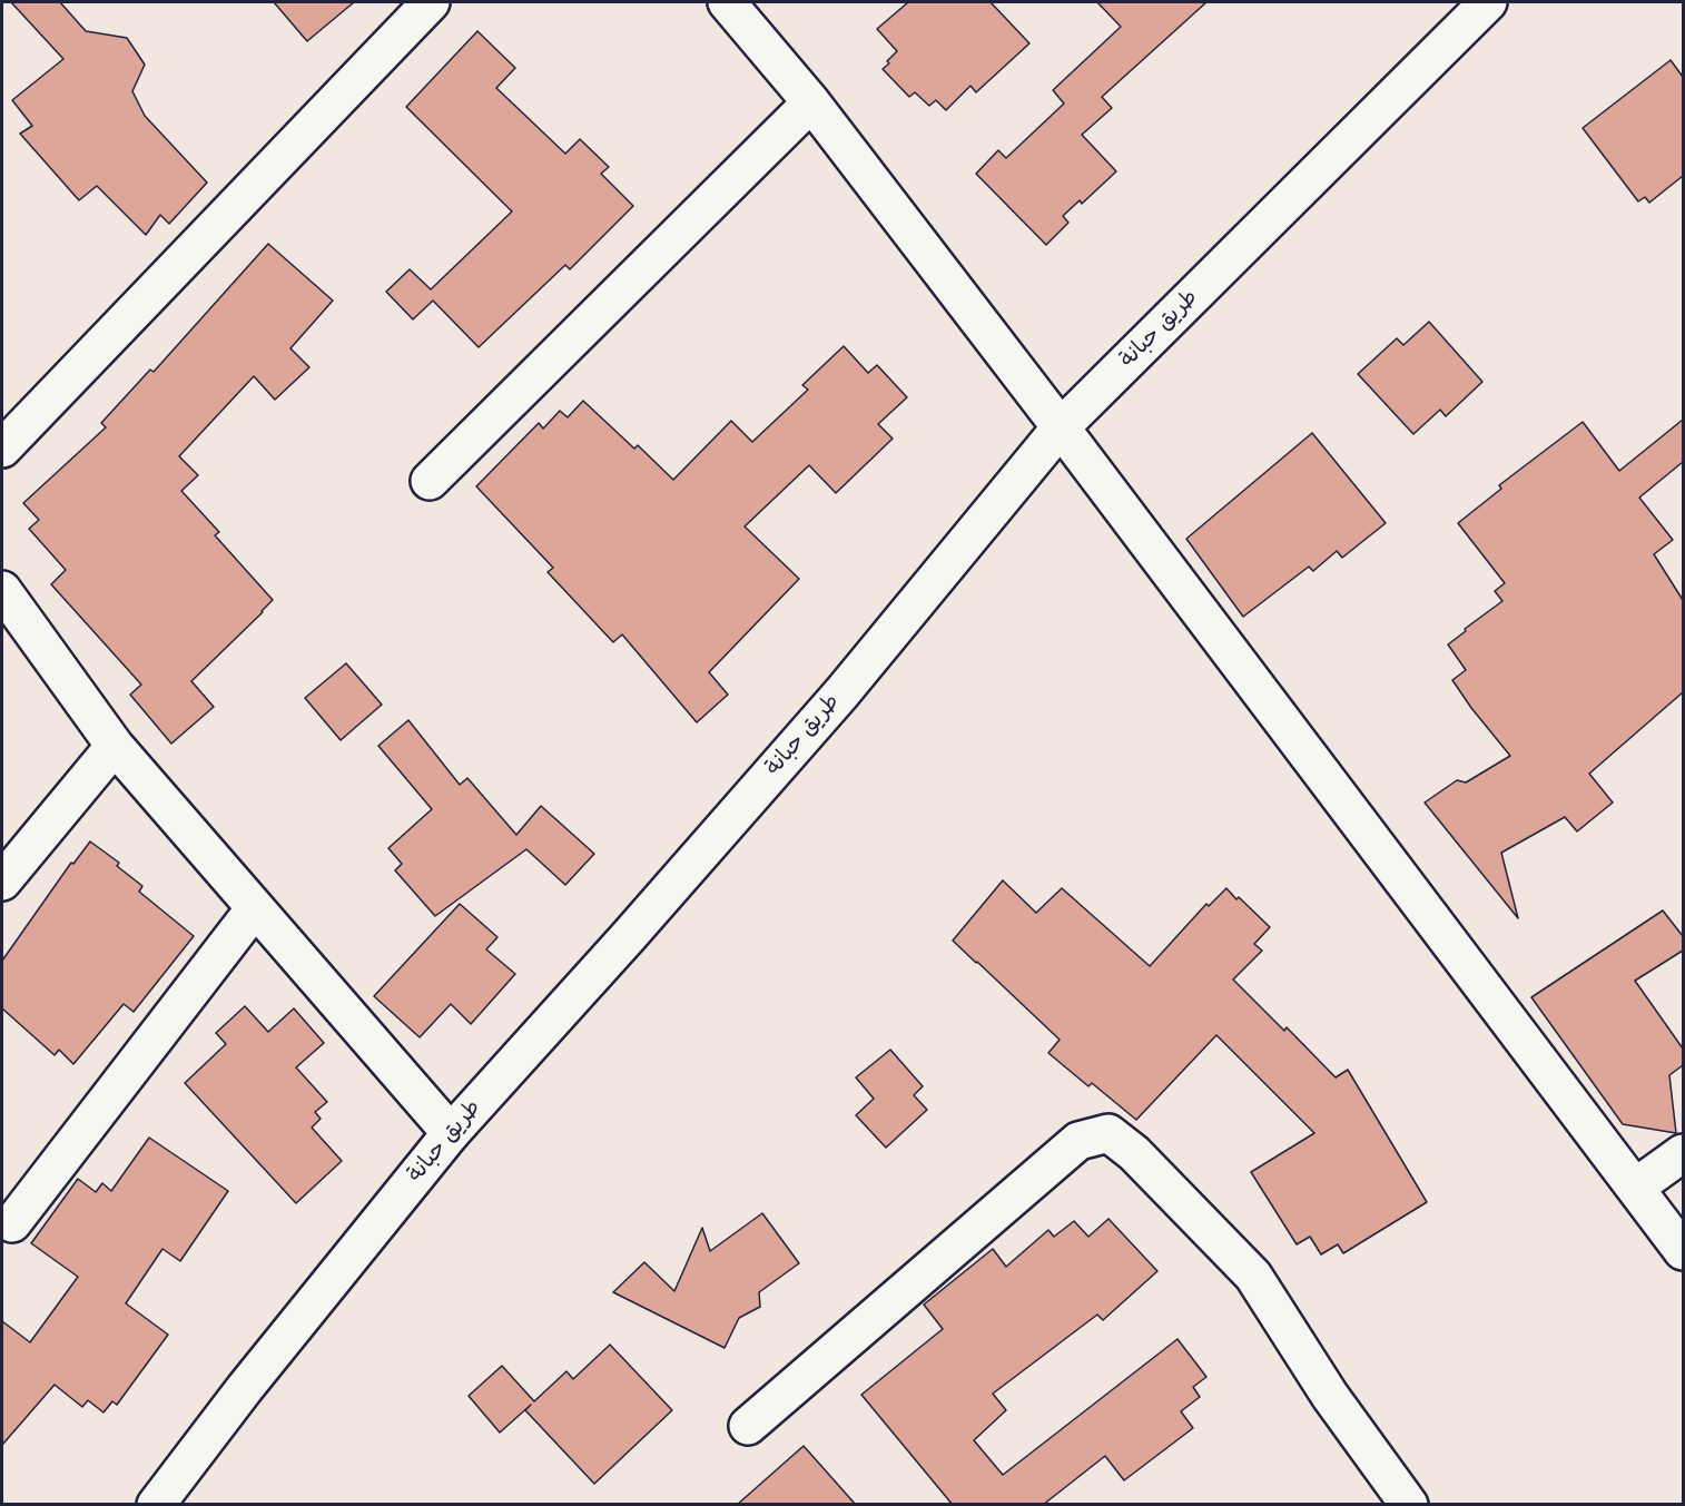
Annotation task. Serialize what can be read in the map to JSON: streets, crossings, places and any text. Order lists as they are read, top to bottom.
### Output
{
  "streets": {
    "street": ["طريق حبانة"]
  }
}
